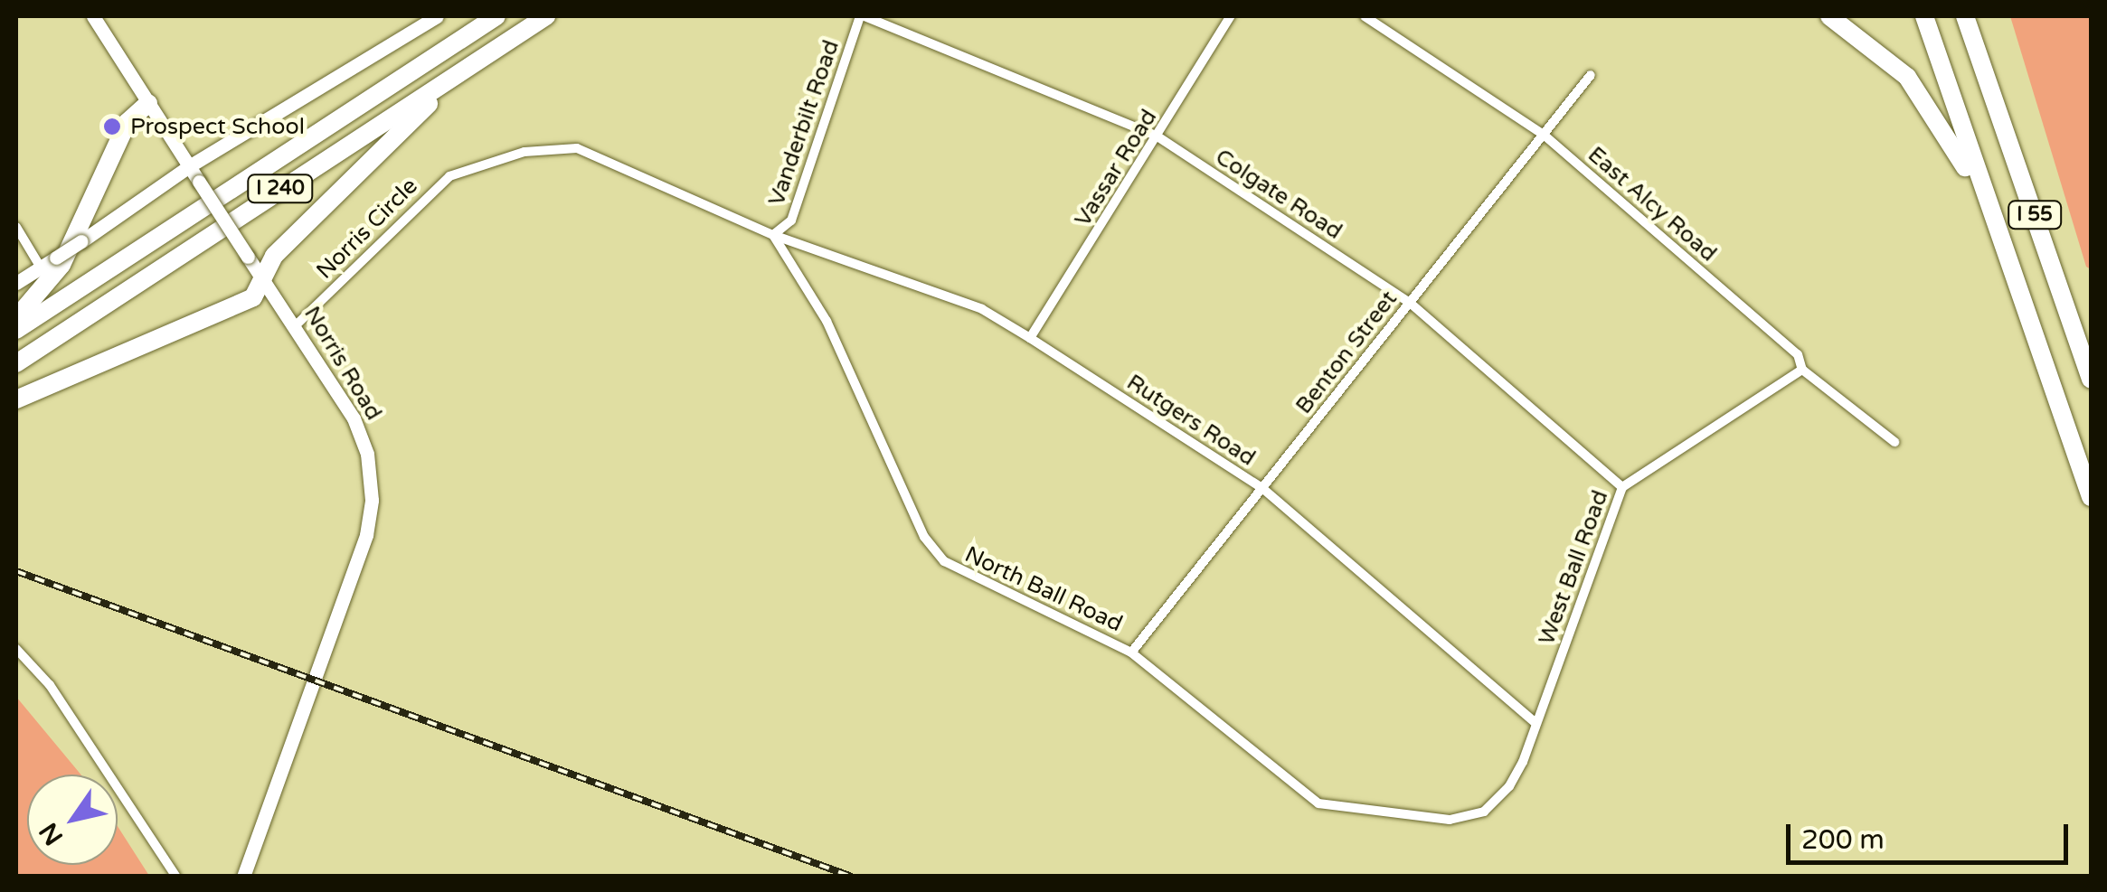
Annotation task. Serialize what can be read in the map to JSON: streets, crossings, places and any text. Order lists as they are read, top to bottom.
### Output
{
  "streets": {
    "highway": ["I 240", "I 55"],
    "main road": ["Norris Road"],
    "street": [
      "Vanderbilt Road",
      "Vassar Road",
      "Colgate Road",
      "East Alcy Road",
      "Norris Circle",
      "Benton Street",
      "Rutgers Road",
      "West Ball Road",
      "North Ball Road"
    ]
  },
  "crossings": [
    ["Vanderbilt Road", "Colgate Road"],
    ["Vanderbilt Road", "Norris Circle"],
    ["Vanderbilt Road", "Rutgers Road"],
    ["Vanderbilt Road", "North Ball Road"],
    ["Vassar Road", "Colgate Road"],
    ["Vassar Road", "Rutgers Road"],
    ["Colgate Road", "Benton Street"],
    ["Colgate Road", "West Ball Road"],
    ["East Alcy Road", "Benton Street"],
    ["East Alcy Road", "West Ball Road"],
    ["Norris Circle", "Norris Road"],
    ["Norris Circle", "Rutgers Road"],
    ["Norris Circle", "North Ball Road"],
    ["Benton Street", "Rutgers Road"],
    ["Benton Street", "North Ball Road"],
    ["Rutgers Road", "West Ball Road"],
    ["Rutgers Road", "North Ball Road"],
    ["West Ball Road", "North Ball Road"]
  ],
  "places": ["Prospect School"],
  "scale_bar": "200 m",
  "north": "bottom left"
}
